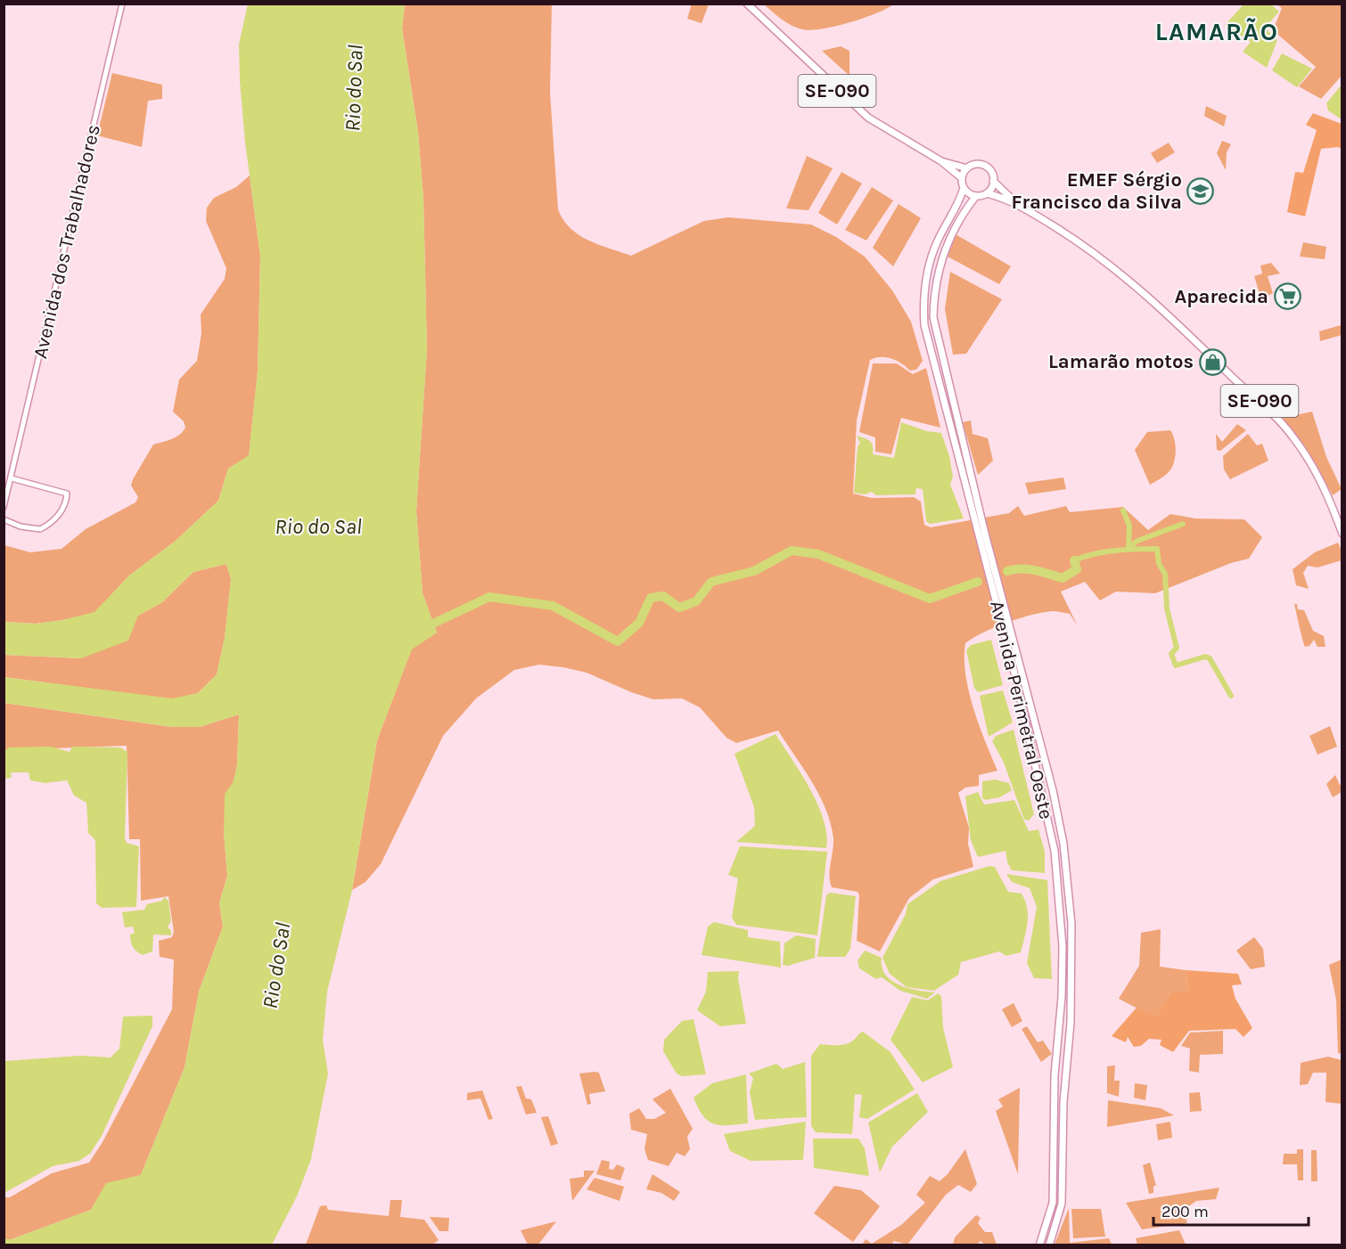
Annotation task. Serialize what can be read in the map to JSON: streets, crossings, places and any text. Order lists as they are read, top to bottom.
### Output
{
  "streets": {
    "main road": ["SE-090", "Avenida Perimetral Oeste"],
    "street": ["Avenida dos Trabalhadores"]
  },
  "crossings": [
    ["SE-090", "Avenida Perimetral Oeste"]
  ],
  "districts": ["LAMARÃO"],
  "water": ["Rio do Sal"],
  "places": {
    "school or university": ["EMEF Sérgio Francisco da Silva"],
    "supermarket": ["Aparecida"],
    "shop": ["Lamarão motos"]
  },
  "scale_bar": "200 m"
}
